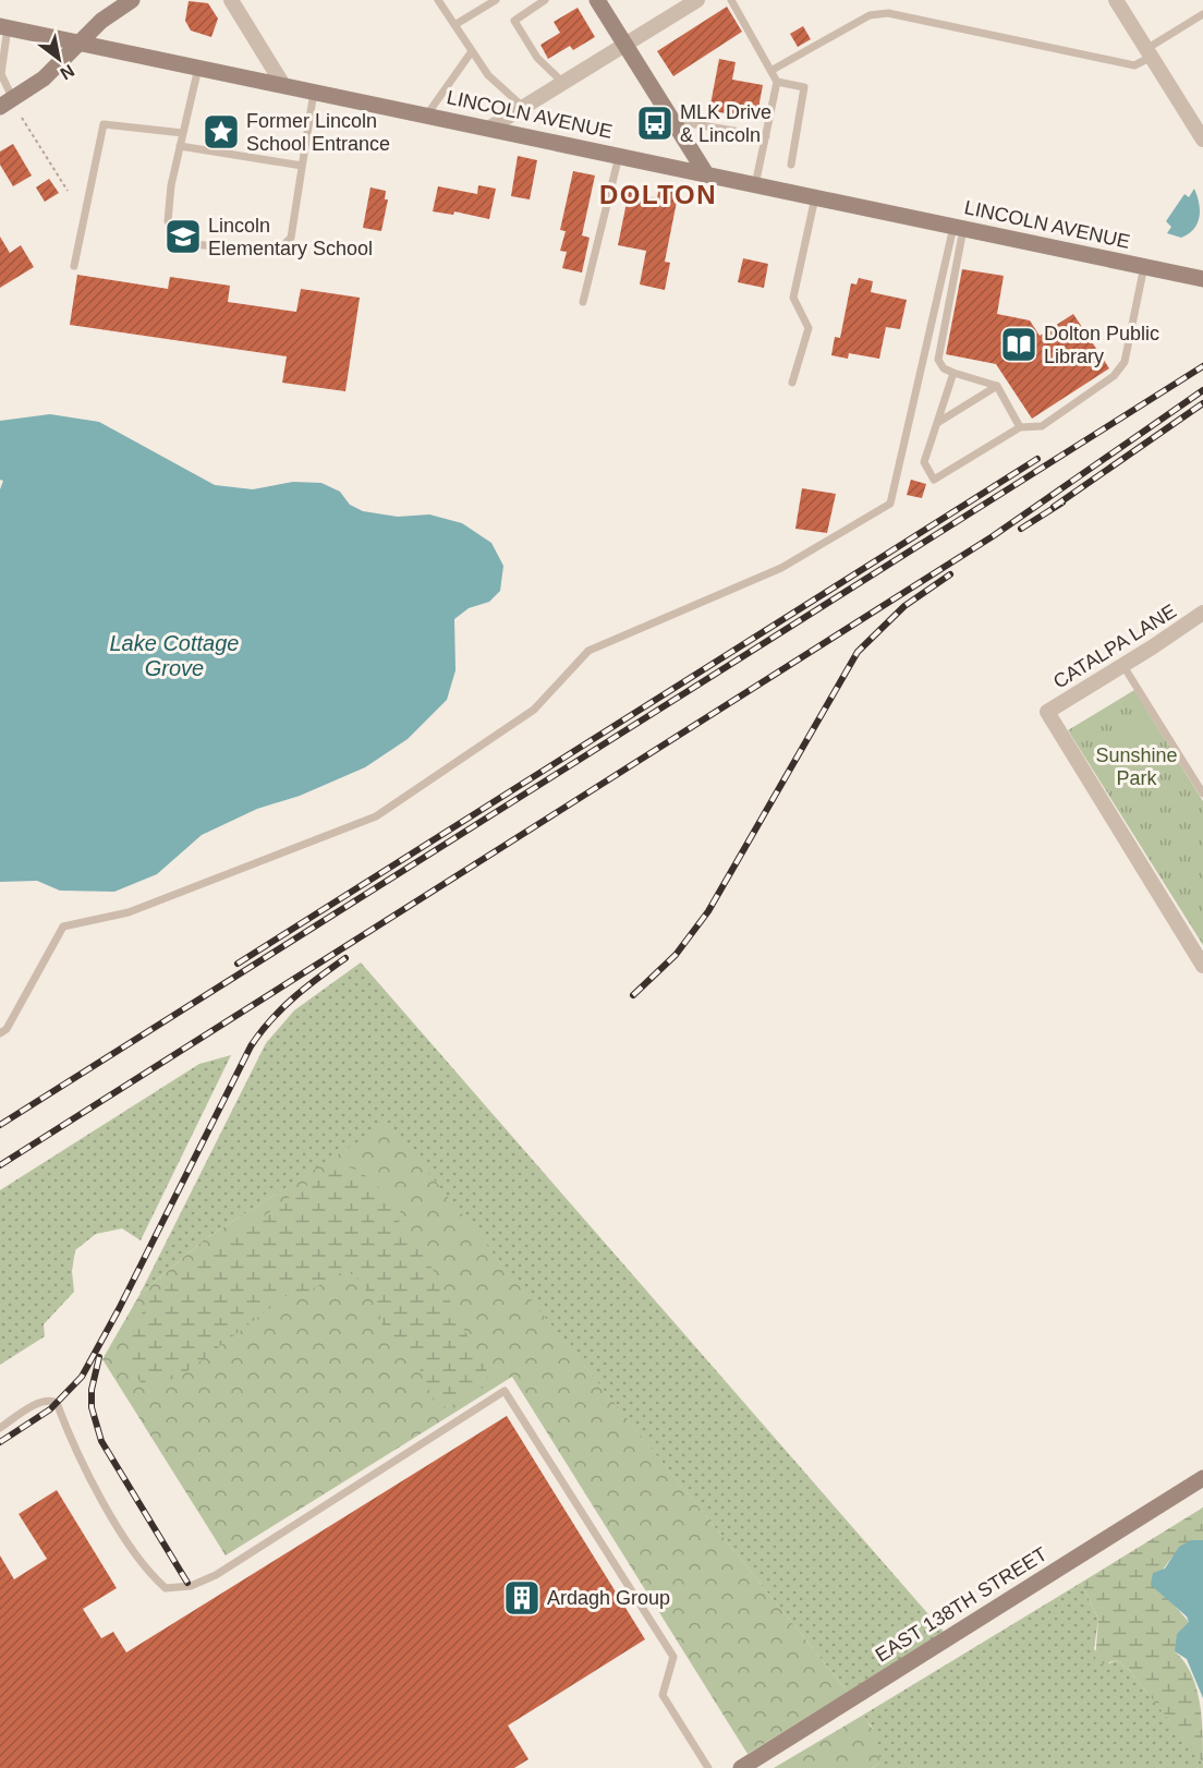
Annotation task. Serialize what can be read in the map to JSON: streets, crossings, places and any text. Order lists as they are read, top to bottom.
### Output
{
  "streets": {
    "street": ["LINCOLN AVENUE", "CATALPA LANE", "EAST 138TH STREET"]
  },
  "districts": ["DOLTON"],
  "water": ["Lake Cottage Grove"],
  "parks": ["Sunshine Park"],
  "places": {
    "bus stop": ["MLK Drive & Lincoln"],
    "place": ["Former Lincoln School Entrance"],
    "school or university": ["Lincoln Elementary School"],
    "library": ["Dolton Public Library"],
    "building": ["Ardagh Group"]
  },
  "north": "bottom right"
}
